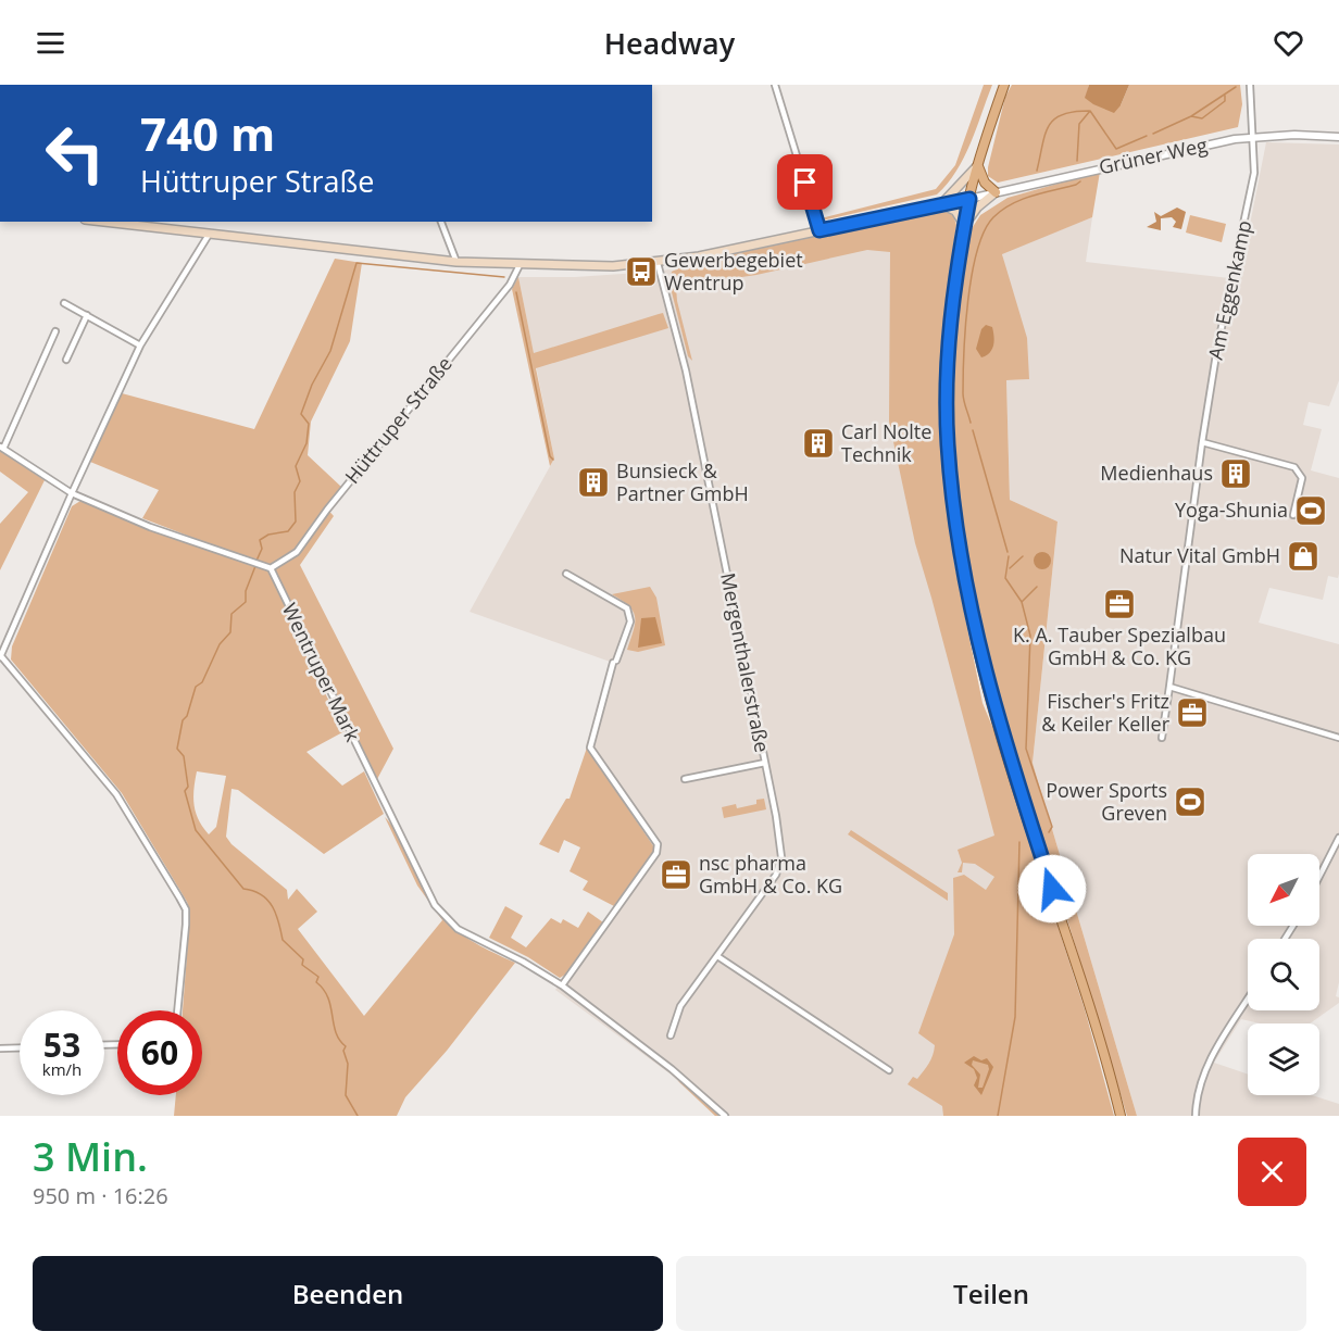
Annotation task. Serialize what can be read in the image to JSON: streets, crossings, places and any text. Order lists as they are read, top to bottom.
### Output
{
  "streets": {
    "street": [
      "Grüner Weg",
      "Am Eggenkamp",
      "Hüttruper Straße",
      "Mergenthalerstraße",
      "Wentruper Mark"
    ]
  },
  "crossings": [
    ["Grüner Weg", "Am Eggenkamp"],
    ["Hüttruper Straße", "Wentruper Mark"]
  ],
  "places": {
    "bus stop": ["Gewerbegebiet Wentrup"],
    "building": ["Carl Nolte Technik", "Medienhaus", "Bunsieck & Partner GmbH"],
    "sports": ["Yoga-Shunia", "Power Sports Greven"],
    "shop": ["Natur Vital GmbH"],
    "office": ["K. A. Tauber Spezialbau GmbH & Co. KG", "Fischer's Fritz & Keiler Keller", "nsc pharma GmbH & Co. KG"]
  },
  "north": "bottom left",
  "page": {
    "header": "Headway",
    "turn": ["740 m", "Hüttruper Straße"],
    "speed": "53 km/h",
    "limit": "60",
    "heading": ["3 Min.", "950 m · 16:26"],
    "buttons": ["Beenden", "Teilen"]
  }
}
